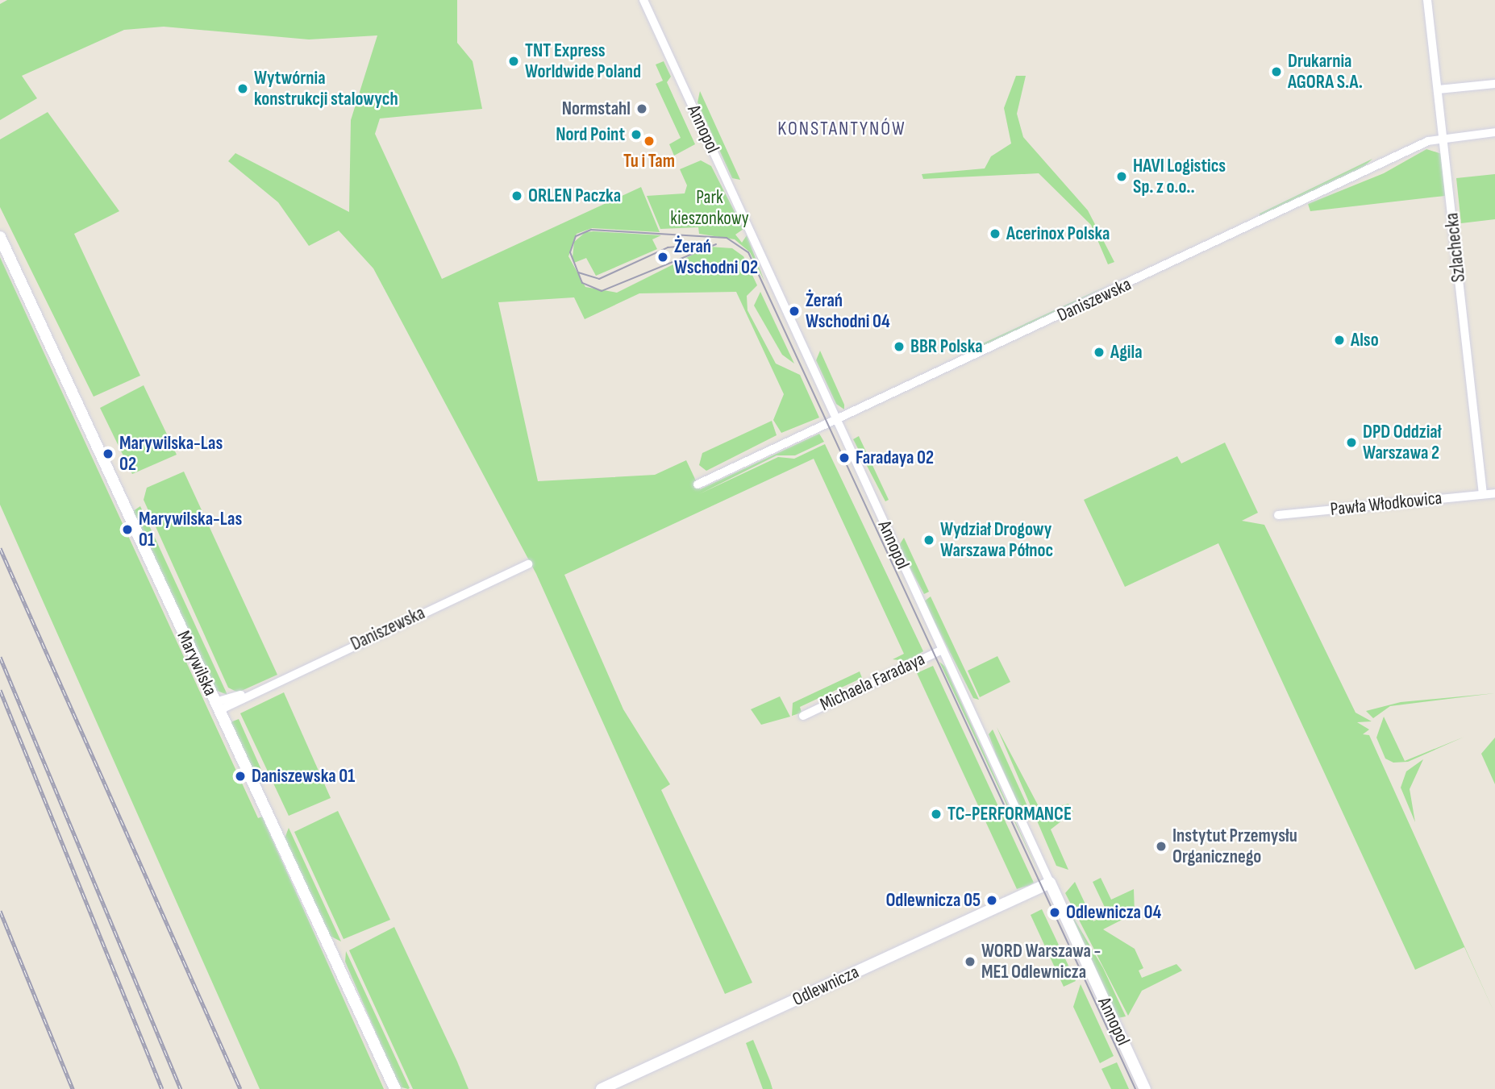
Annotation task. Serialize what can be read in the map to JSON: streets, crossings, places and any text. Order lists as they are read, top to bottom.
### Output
{
  "streets": {
    "main road": ["Annopol", "Marywilska", "Odlewnicza"],
    "street": [
      "Szlachecka",
      "Daniszewska",
      "Pawła Włodkowica",
      "Michaela Faradaya"
    ]
  },
  "crossings": [
    ["Annopol", "Daniszewska"],
    ["Annopol", "Michaela Faradaya"],
    ["Annopol", "Odlewnicza"],
    ["Szlachecka", "Daniszewska"],
    ["Szlachecka", "Pawła Włodkowica"],
    ["Daniszewska", "Marywilska"]
  ],
  "districts": ["KONSTANTYNÓW"],
  "parks": ["Park kieszonkowy"],
  "places": [
    "TNT Express Worldwide Poland",
    "Drukarnia AGORA S.A.",
    "Wytwórnia konstrukcji stalowych",
    "Normstahl",
    "Nord Point",
    "Tu i Tam",
    "HAVI Logistics Sp. z o.o..",
    "ORLEN Paczka",
    "Acerinox Polska",
    "Żerań Wschodni 02",
    "Żerań Wschodni 04",
    "Also",
    "BBR Polska",
    "Agila",
    "DPD Oddział Warszawa 2",
    "Marywilska-Las 02",
    "Faradaya 02",
    "Marywilska-Las 01",
    "Wydział Drogowy Warszawa Północ",
    "Daniszewska 01",
    "TC-PERFORMANCE",
    "Instytut Przemysłu Organicznego",
    "Odlewnicza 05",
    "Odlewnicza 04",
    "WORD Warszawa - ME1 Odlewnicza"
  ]
}
